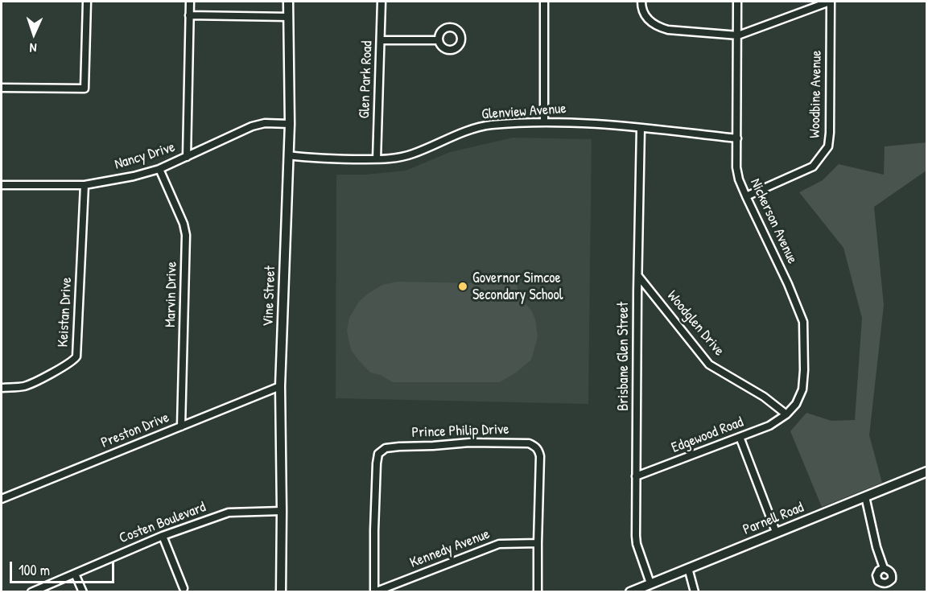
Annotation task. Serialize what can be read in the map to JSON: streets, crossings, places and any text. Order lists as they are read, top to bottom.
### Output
{
  "streets": {
    "street": [
      "Glen Park Road",
      "Woodbine Avenue",
      "Glenview Avenue",
      "Nancy Drive",
      "Nickerson Avenue",
      "Marvin Drive",
      "Vine Street",
      "Keistan Drive",
      "Woodglen Drive",
      "Brisbane Glen Street",
      "Preston Drive",
      "Prince Philip Drive",
      "Edgewood Road",
      "Parnell Road",
      "Costen Boulevard",
      "Kennedy Avenue"
    ]
  },
  "crossings": [
    ["Glen Park Road", "Glenview Avenue"],
    ["Woodbine Avenue", "Nickerson Avenue"],
    ["Glenview Avenue", "Nickerson Avenue"],
    ["Glenview Avenue", "Vine Street"],
    ["Glenview Avenue", "Brisbane Glen Street"],
    ["Nancy Drive", "Marvin Drive"],
    ["Nancy Drive", "Vine Street"],
    ["Nancy Drive", "Keistan Drive"],
    ["Nickerson Avenue", "Woodglen Drive"],
    ["Nickerson Avenue", "Edgewood Road"],
    ["Marvin Drive", "Preston Drive"],
    ["Vine Street", "Preston Drive"],
    ["Vine Street", "Costen Boulevard"],
    ["Woodglen Drive", "Brisbane Glen Street"],
    ["Woodglen Drive", "Edgewood Road"],
    ["Brisbane Glen Street", "Edgewood Road"],
    ["Brisbane Glen Street", "Parnell Road"],
    ["Prince Philip Drive", "Kennedy Avenue"]
  ],
  "places": ["Governor Simcoe Secondary School"],
  "scale_bar": "100 m",
  "north": "bottom"
}
